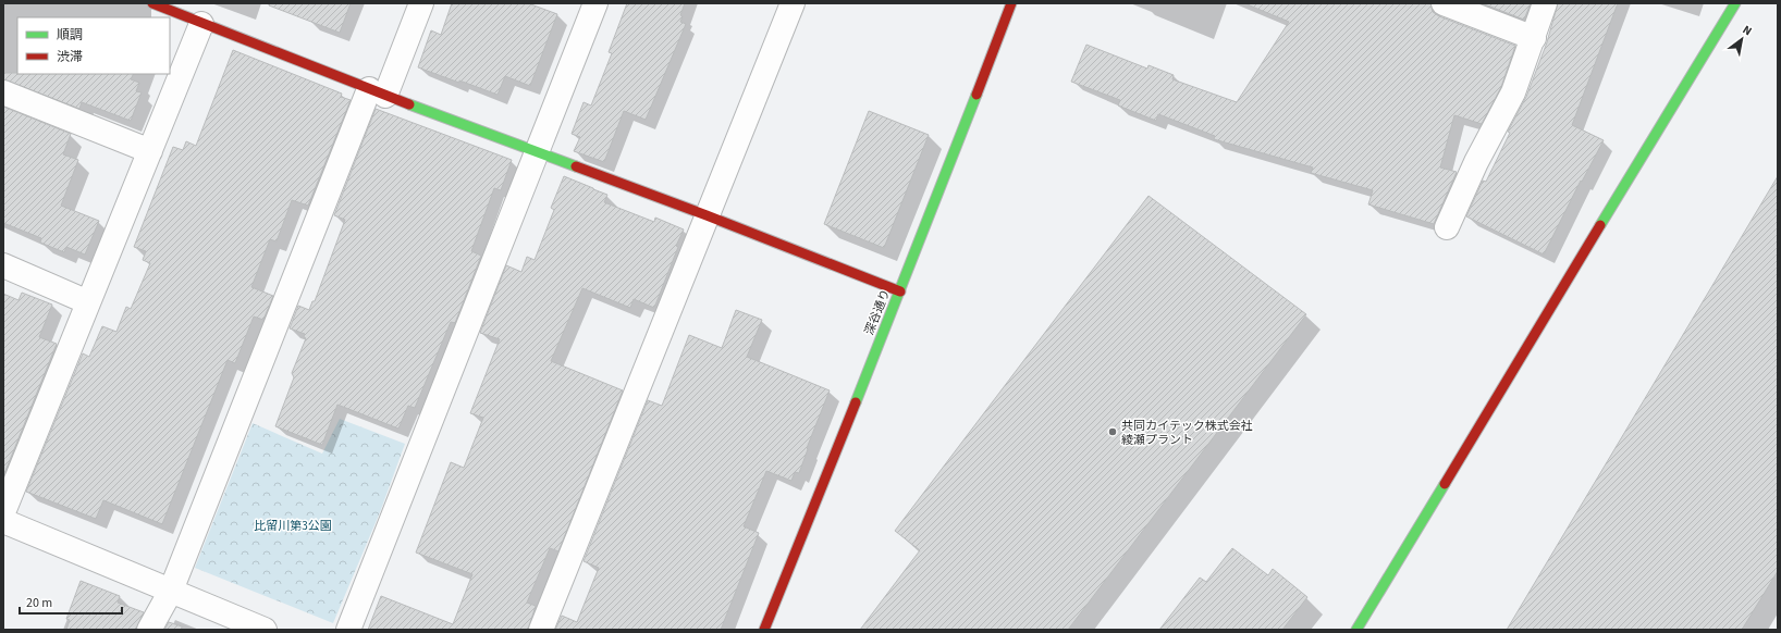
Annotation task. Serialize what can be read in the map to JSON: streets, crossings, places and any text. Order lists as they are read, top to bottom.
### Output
{
  "streets": {
    "street": ["深谷通り"]
  },
  "parks": ["比留川第3公園"],
  "places": ["共同カイテック株式会社 綾瀬プラント"],
  "legend": ["順調", "渋滞"],
  "scale_bar": "20 m",
  "north": "top right"
}
